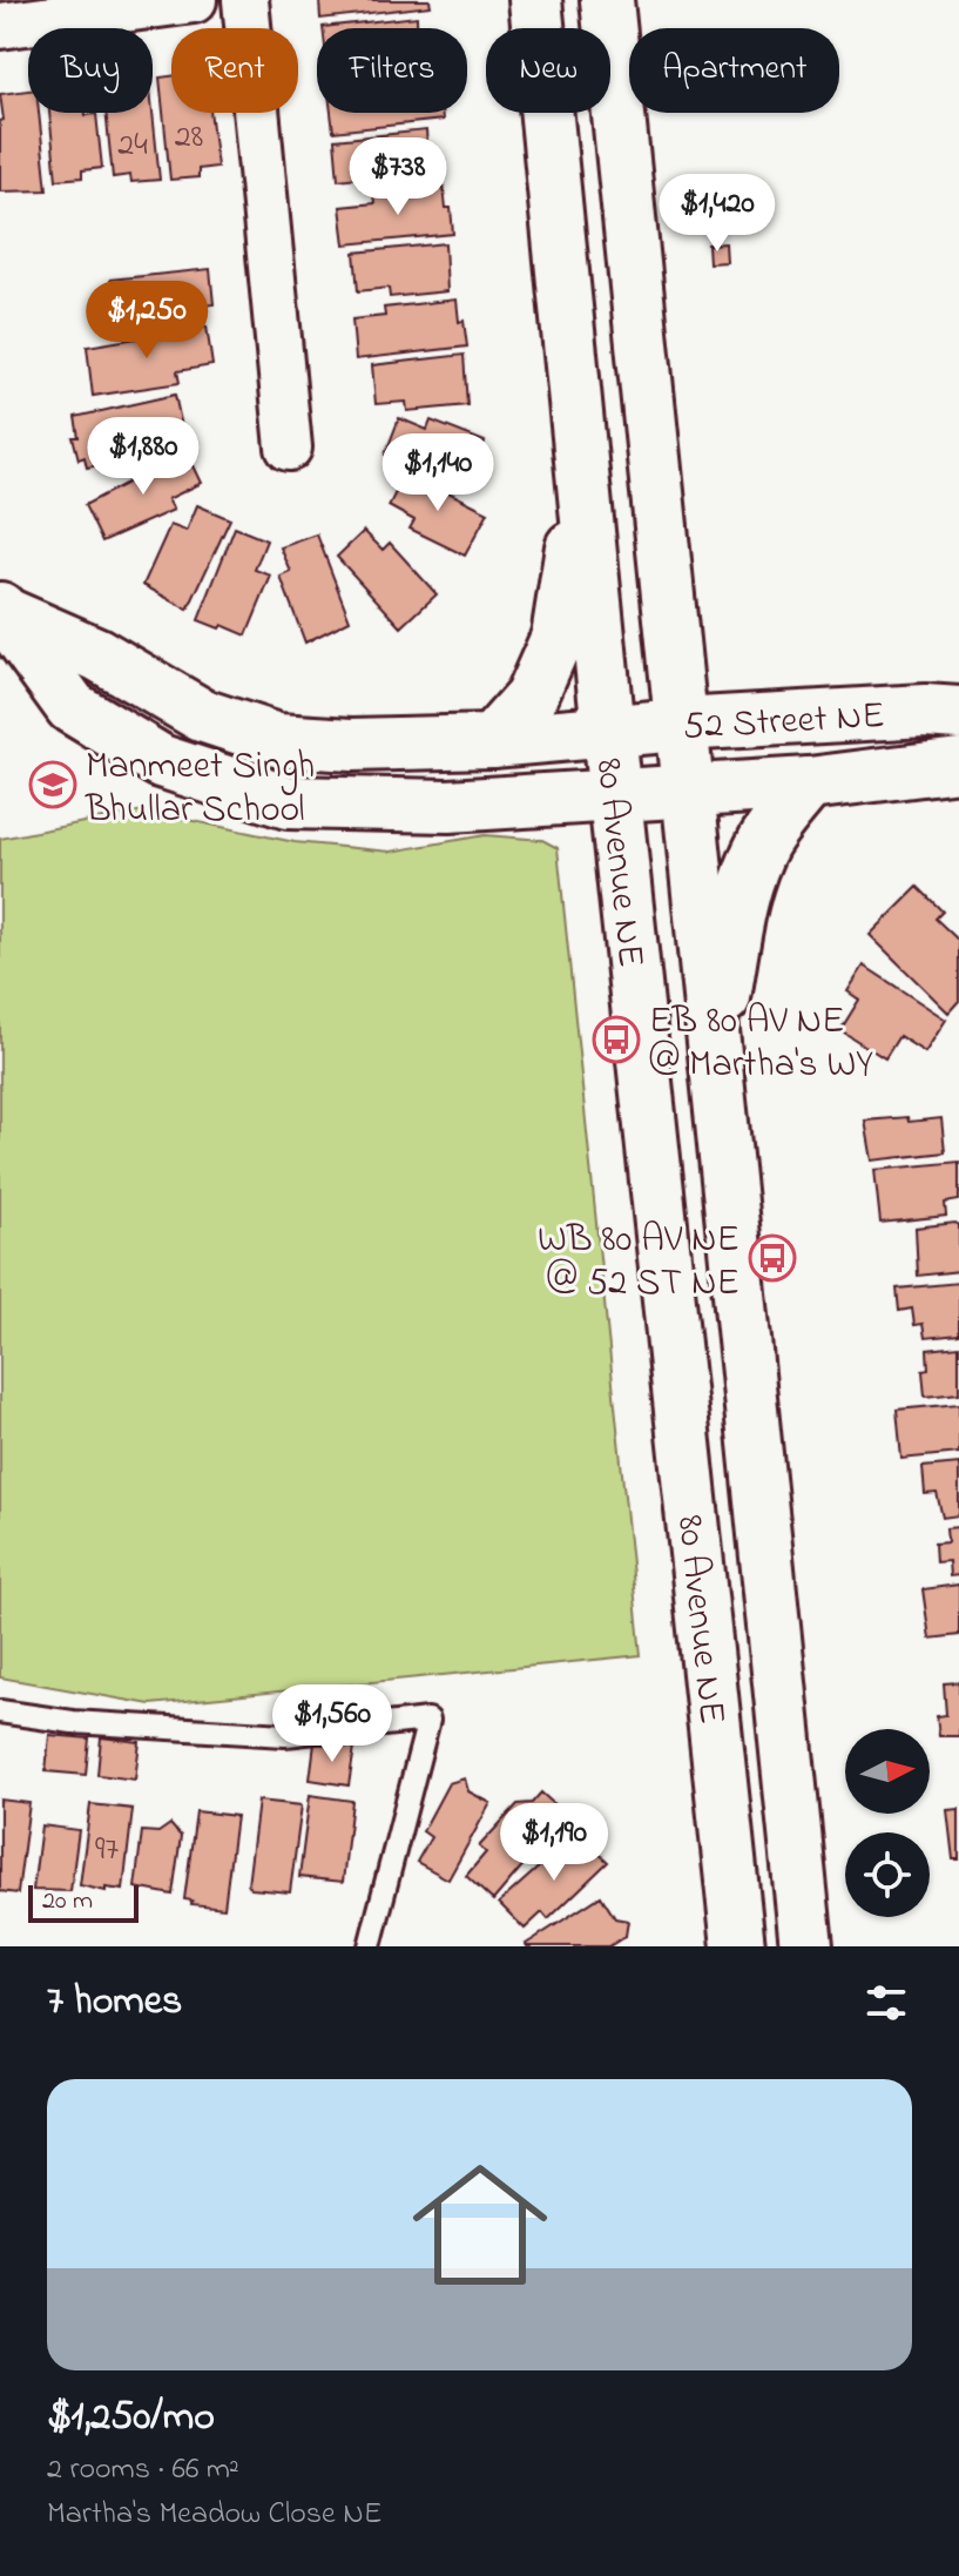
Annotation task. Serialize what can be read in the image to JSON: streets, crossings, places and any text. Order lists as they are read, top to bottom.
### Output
{
  "streets": {
    "main road": ["52 Street NE", "80 Avenue NE"]
  },
  "crossings": [
    ["52 Street NE", "80 Avenue NE"]
  ],
  "places": {
    "school or university": ["Manmeet Singh Bhullar School"],
    "bus stop": ["EB 80 AV NE @ Martha's WY", "WB 80 AV NE @ 52 ST NE"]
  },
  "house_numbers": ["28", "24", "97"],
  "scale_bar": "20 m",
  "north": "right",
  "page": {
    "chip": [
      "Buy",
      "Rent",
      "Filters",
      "New",
      "Apartment"
    ],
    "price": [
      "$738",
      "$1,420",
      "$1,250",
      "$1,880",
      "$1,140",
      "$1,560",
      "$1,190"
    ],
    "scale": "20 m",
    "heading": "7 homes",
    "list": [
      {
        "name": "$1,250/mo",
        "note": "2 rooms · 66 m² · Martha's Meadow Close NE"
      }
    ]
  }
}
